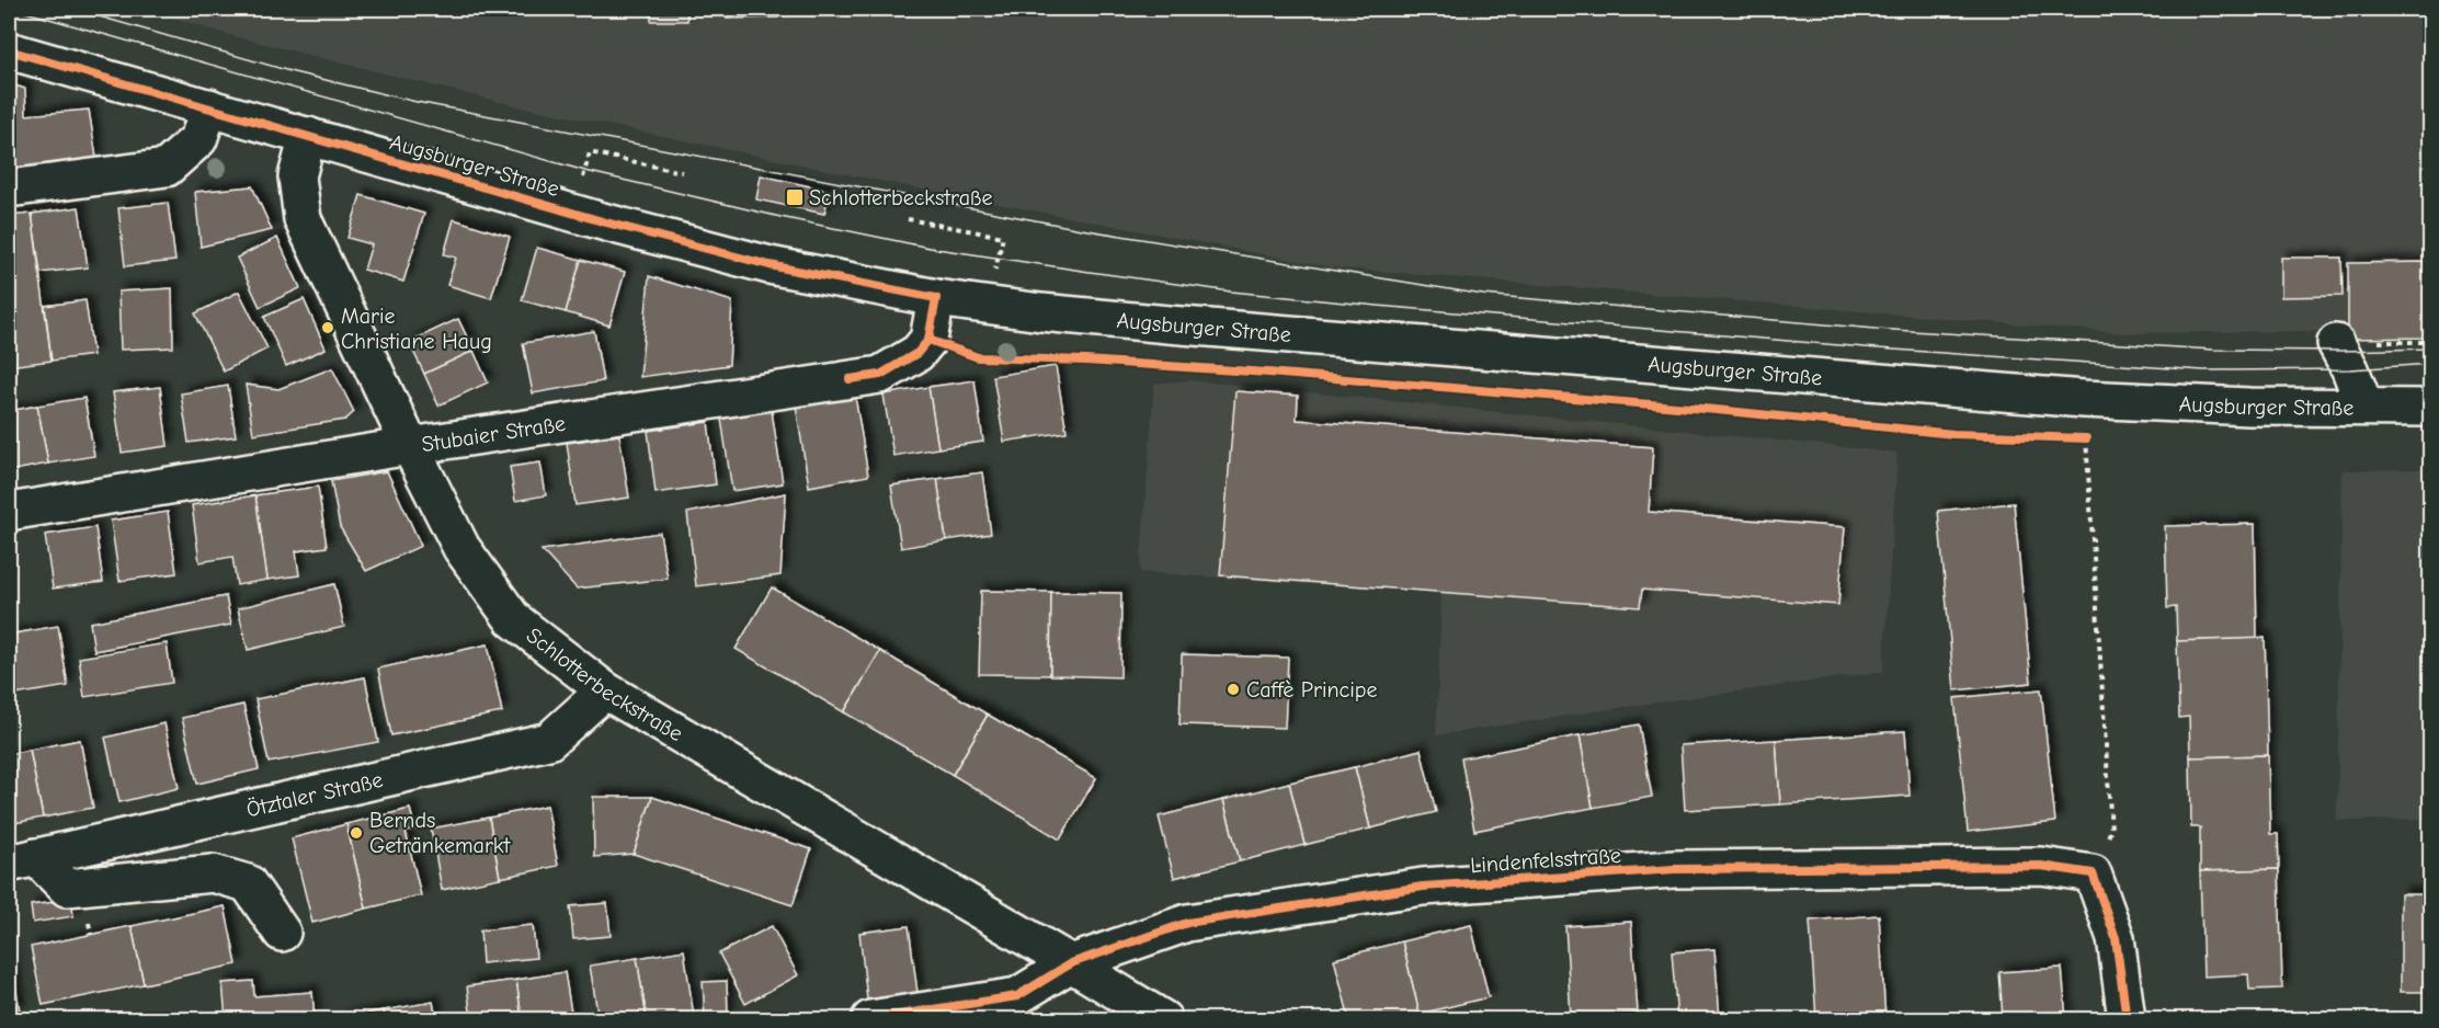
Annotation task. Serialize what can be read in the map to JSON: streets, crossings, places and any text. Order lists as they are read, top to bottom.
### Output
{
  "streets": {
    "street": [
      "Augsburger Straße",
      "Stubaier Straße",
      "Schlotterbeckstraße",
      "Ötztaler Straße",
      "Lindenfelsstraße"
    ]
  },
  "crossings": [
    ["Augsburger Straße", "Stubaier Straße"],
    ["Augsburger Straße", "Schlotterbeckstraße"],
    ["Stubaier Straße", "Schlotterbeckstraße"],
    ["Schlotterbeckstraße", "Ötztaler Straße"],
    ["Schlotterbeckstraße", "Lindenfelsstraße"]
  ],
  "places": {
    "transit": ["Schlotterbeckstraße"],
    "other": ["Marie Christiane Haug", "Caffè Principe", "Bernds Getränkemarkt"]
  }
}
